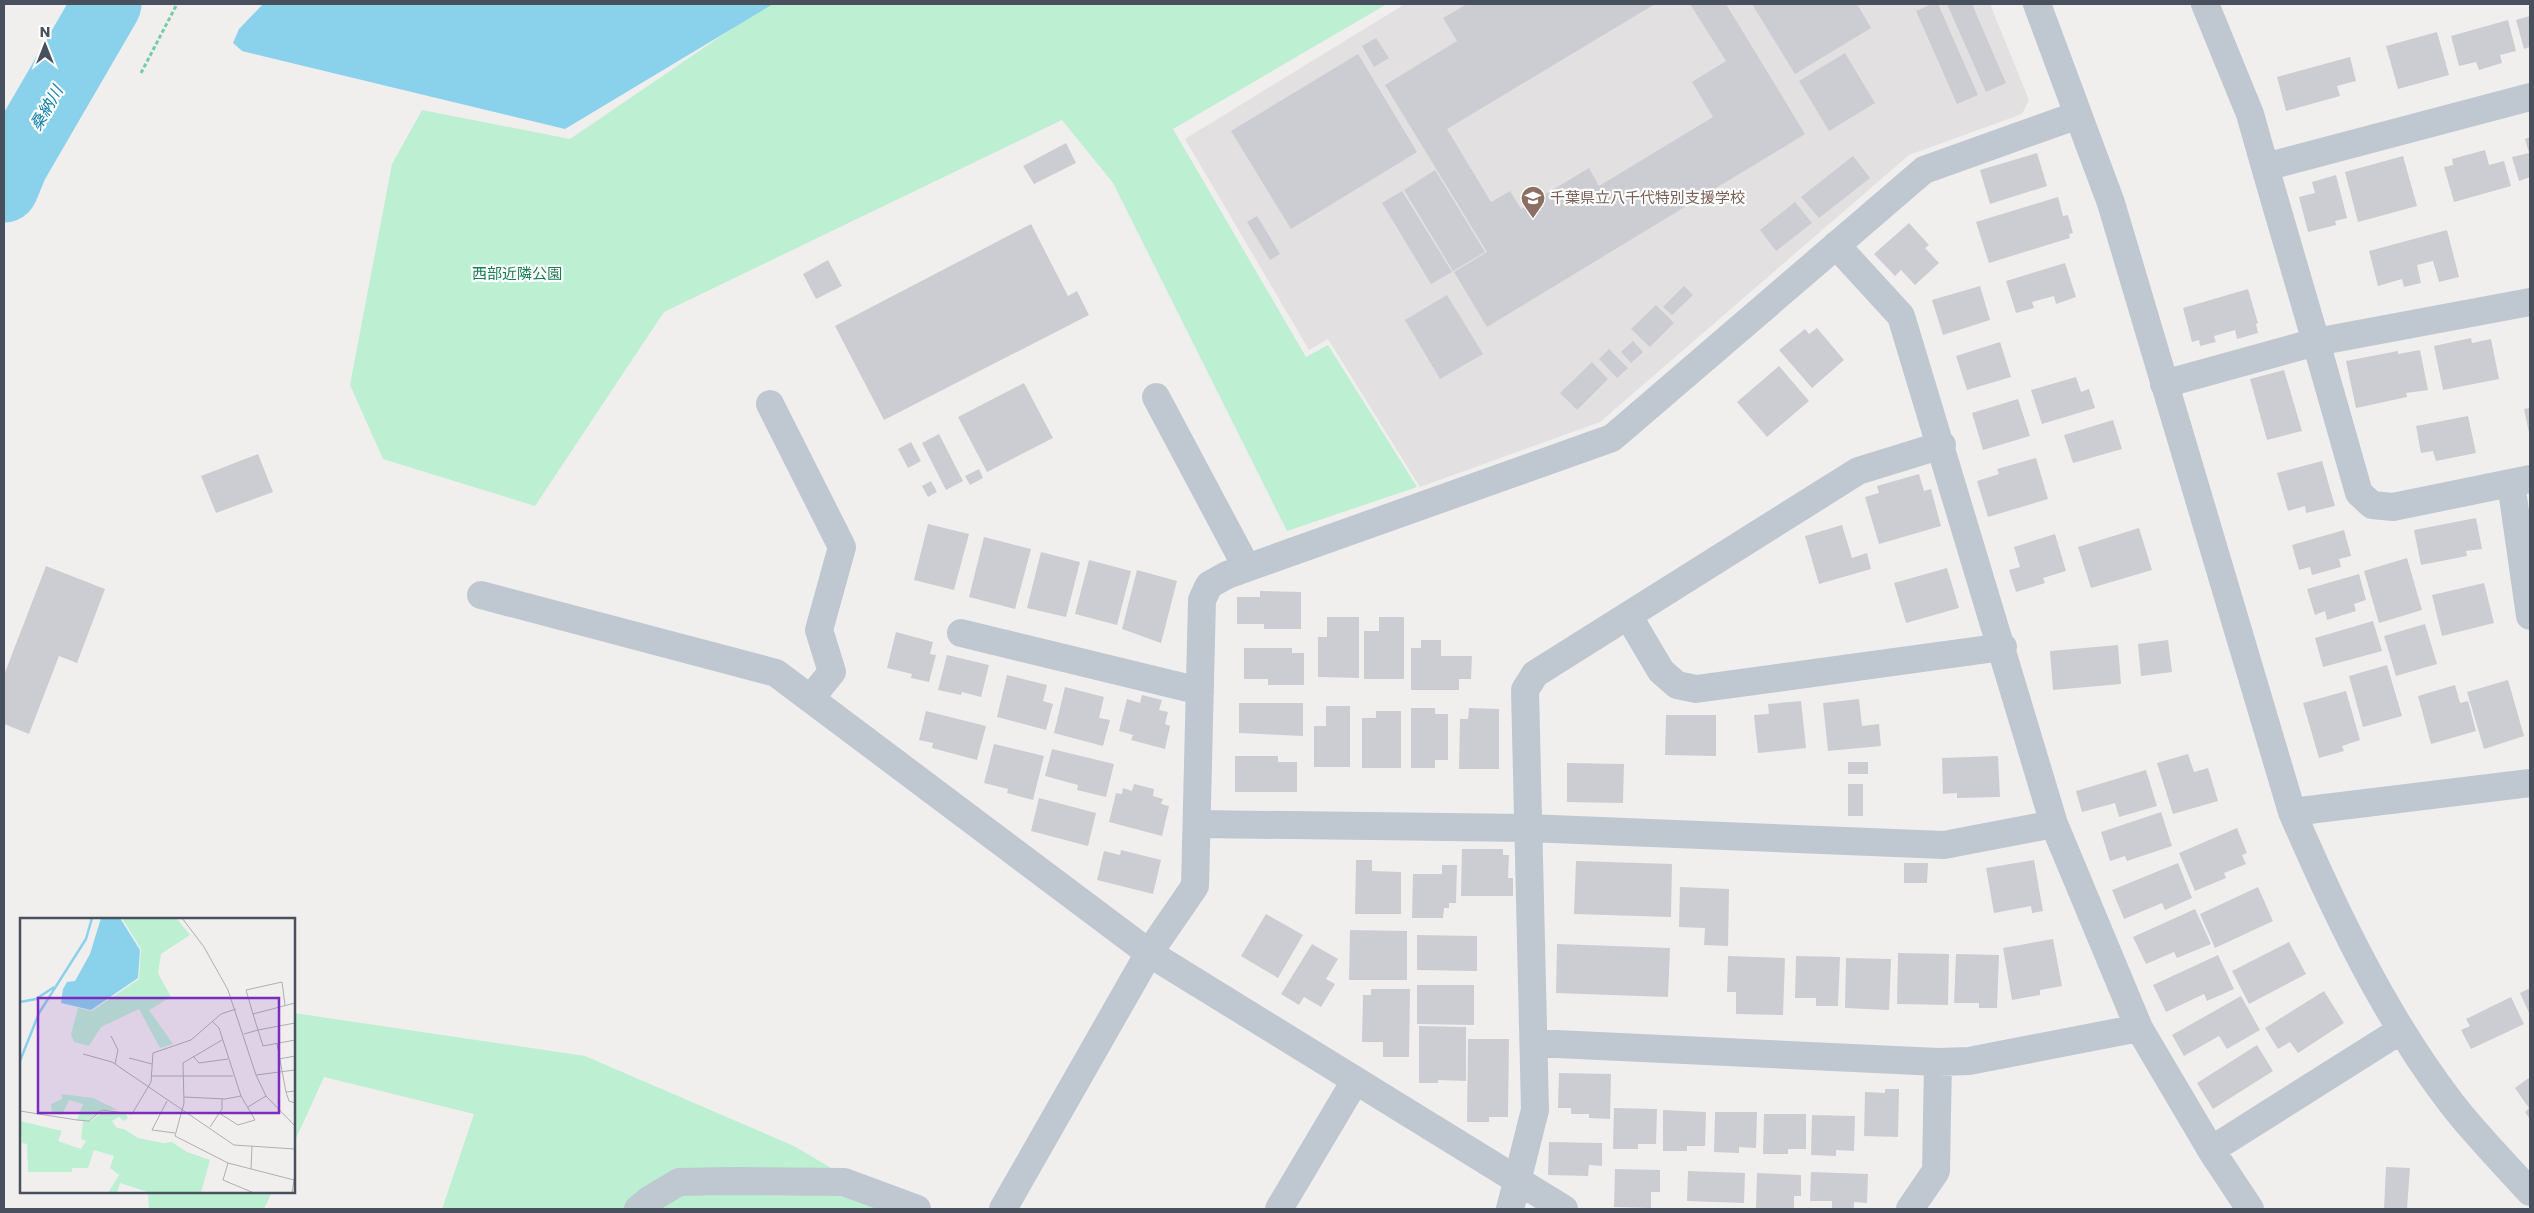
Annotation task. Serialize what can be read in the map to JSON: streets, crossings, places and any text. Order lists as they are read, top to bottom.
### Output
{
  "water": ["桑納川"],
  "parks": ["西部近隣公園"],
  "places": {
    "school or university": ["千葉県立八千代特別支援学校"]
  },
  "north": "top"
}
